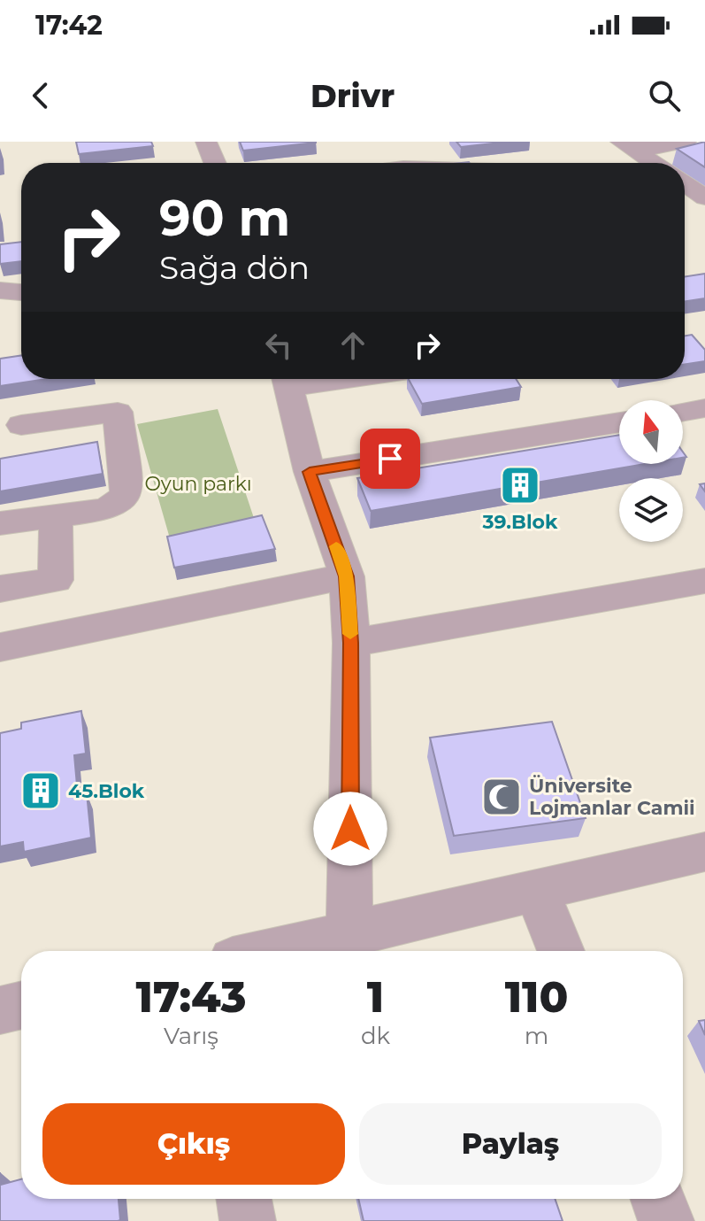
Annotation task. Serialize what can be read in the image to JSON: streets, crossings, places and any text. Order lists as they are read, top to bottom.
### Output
{
  "parks": ["Oyun parkı"],
  "places": {
    "building": ["39.Blok", "45.Blok"],
    "mosque": ["Üniversite Lojmanlar Camii"]
  },
  "north": "top",
  "page": {
    "status": "17:42",
    "header": "Drivr",
    "turn": ["90 m", "Sağa dön"],
    "eta": [
      "17:43",
      "Varış",
      "1",
      "dk",
      "110",
      "m"
    ],
    "buttons": ["Çıkış", "Paylaş"]
  }
}
